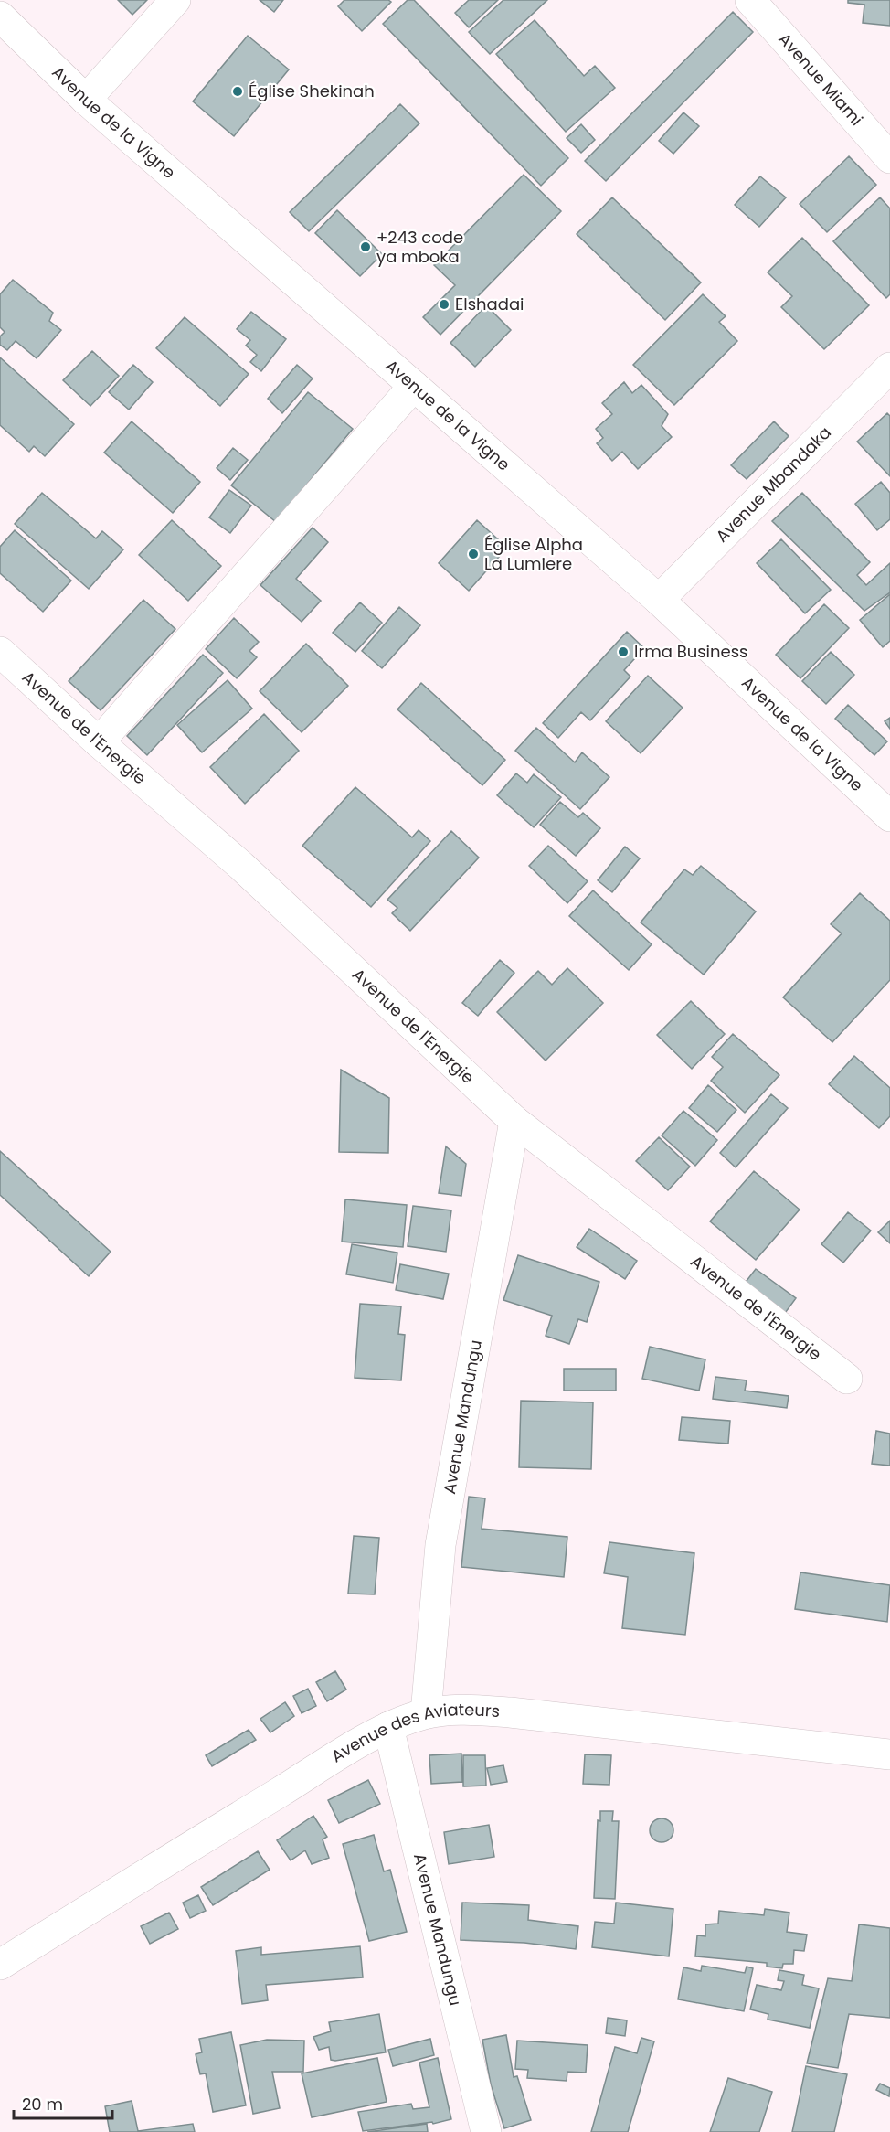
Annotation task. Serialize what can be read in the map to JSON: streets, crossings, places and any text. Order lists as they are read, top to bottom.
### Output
{
  "streets": {
    "street": [
      "Avenue Miami",
      "Avenue de la Vigne",
      "Avenue Mbandaka",
      "Avenue de l'Energie",
      "Avenue Mandungu",
      "Avenue des Aviateurs"
    ]
  },
  "crossings": [
    ["Avenue de la Vigne", "Avenue Mbandaka"],
    ["Avenue de l'Energie", "Avenue Mandungu"],
    ["Avenue Mandungu", "Avenue des Aviateurs"]
  ],
  "places": [
    "Église Shekinah",
    "+243 code ya mboka",
    "Elshadai",
    "Église Alpha La Lumiere",
    "Irma Business"
  ],
  "scale_bar": "20 m"
}
